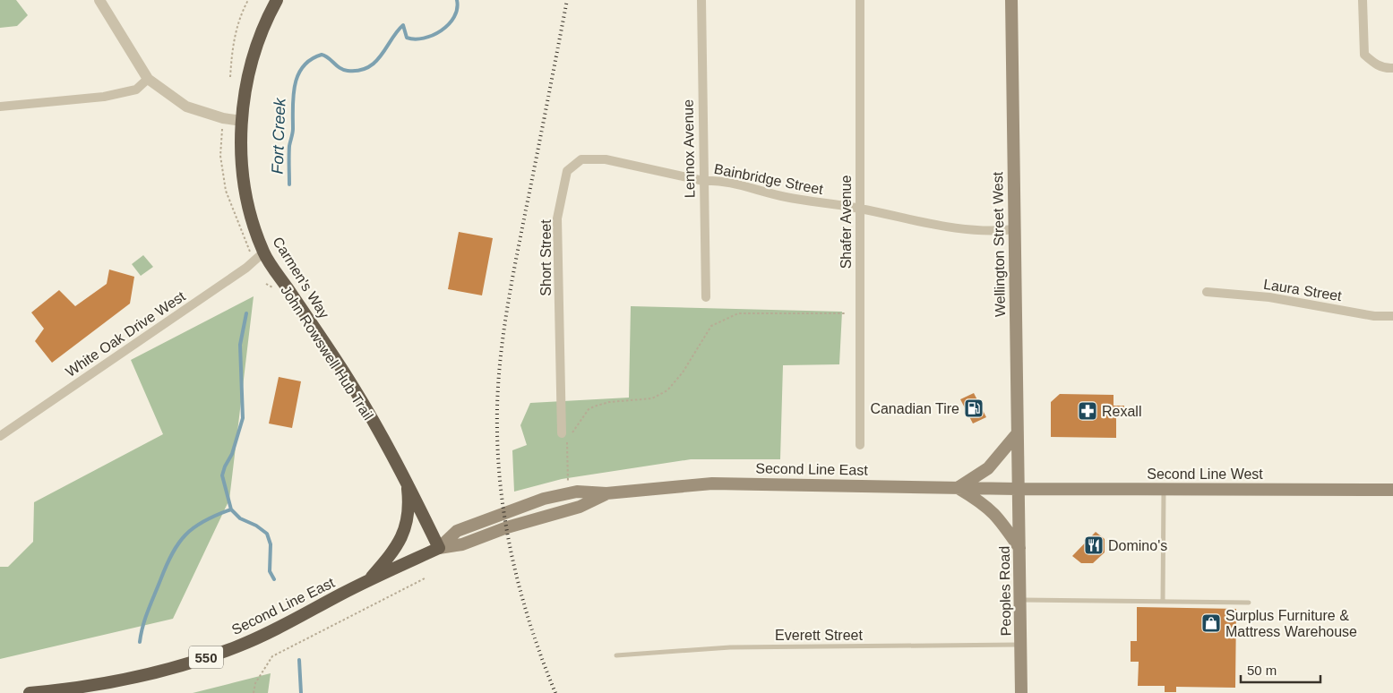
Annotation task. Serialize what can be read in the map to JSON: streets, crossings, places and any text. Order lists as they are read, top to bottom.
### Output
{
  "streets": {
    "highway": ["Carmen's Way", "Second Line East", "550"],
    "main road": ["Wellington Street West", "Second Line West", "Peoples Road"],
    "street": [
      "Lennox Avenue",
      "Bainbridge Street",
      "Shafer Avenue",
      "Short Street",
      "Laura Street",
      "White Oak Drive West"
    ],
    "lane": ["Everett Street"],
    "path": ["John Rowswell Hub Trail"]
  },
  "crossings": [
    ["Lennox Avenue", "Bainbridge Street"],
    ["Lennox Avenue", "Short Street"],
    ["Bainbridge Street", "Shafer Avenue"],
    ["Bainbridge Street", "Wellington Street West"],
    ["Bainbridge Street", "Short Street"],
    ["Wellington Street West", "Second Line East"],
    ["Wellington Street West", "Second Line West"],
    ["Wellington Street West", "Peoples Road"],
    ["Carmen's Way", "White Oak Drive West"],
    ["Carmen's Way", "Second Line East"],
    ["Second Line East", "Second Line West"],
    ["Second Line East", "Peoples Road"],
    ["Second Line West", "Peoples Road"],
    ["Peoples Road", "Everett Street"]
  ],
  "water": ["Fort Creek"],
  "places": {
    "fuel station": ["Canadian Tire"],
    "pharmacy": ["Rexall"],
    "restaurant": ["Domino's"],
    "shop": ["Surplus Furniture & Mattress Warehouse"]
  },
  "scale_bar": "50 m"
}
